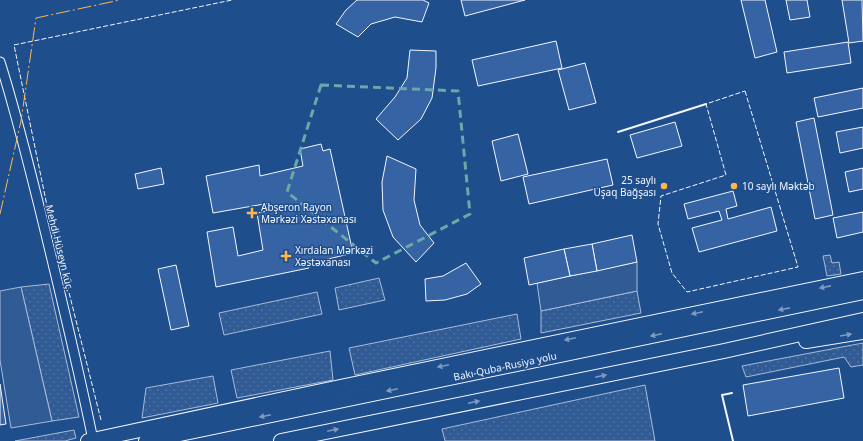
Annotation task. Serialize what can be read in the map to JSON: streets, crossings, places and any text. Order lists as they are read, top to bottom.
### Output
{
  "streets": {
    "highway": ["Bakı-Quba-Rusiya yolu"],
    "street": ["Mehdi Hüseyn küç."]
  },
  "places": {
    "other": ["25 saylı Uşaq Bağşası", "10 saylı Məktəb"],
    "health": ["Abşeron Rayon Mərkəzi Xəstəxanası", "Xırdalan Mərkəzi Xəstəxanası"]
  }
}
